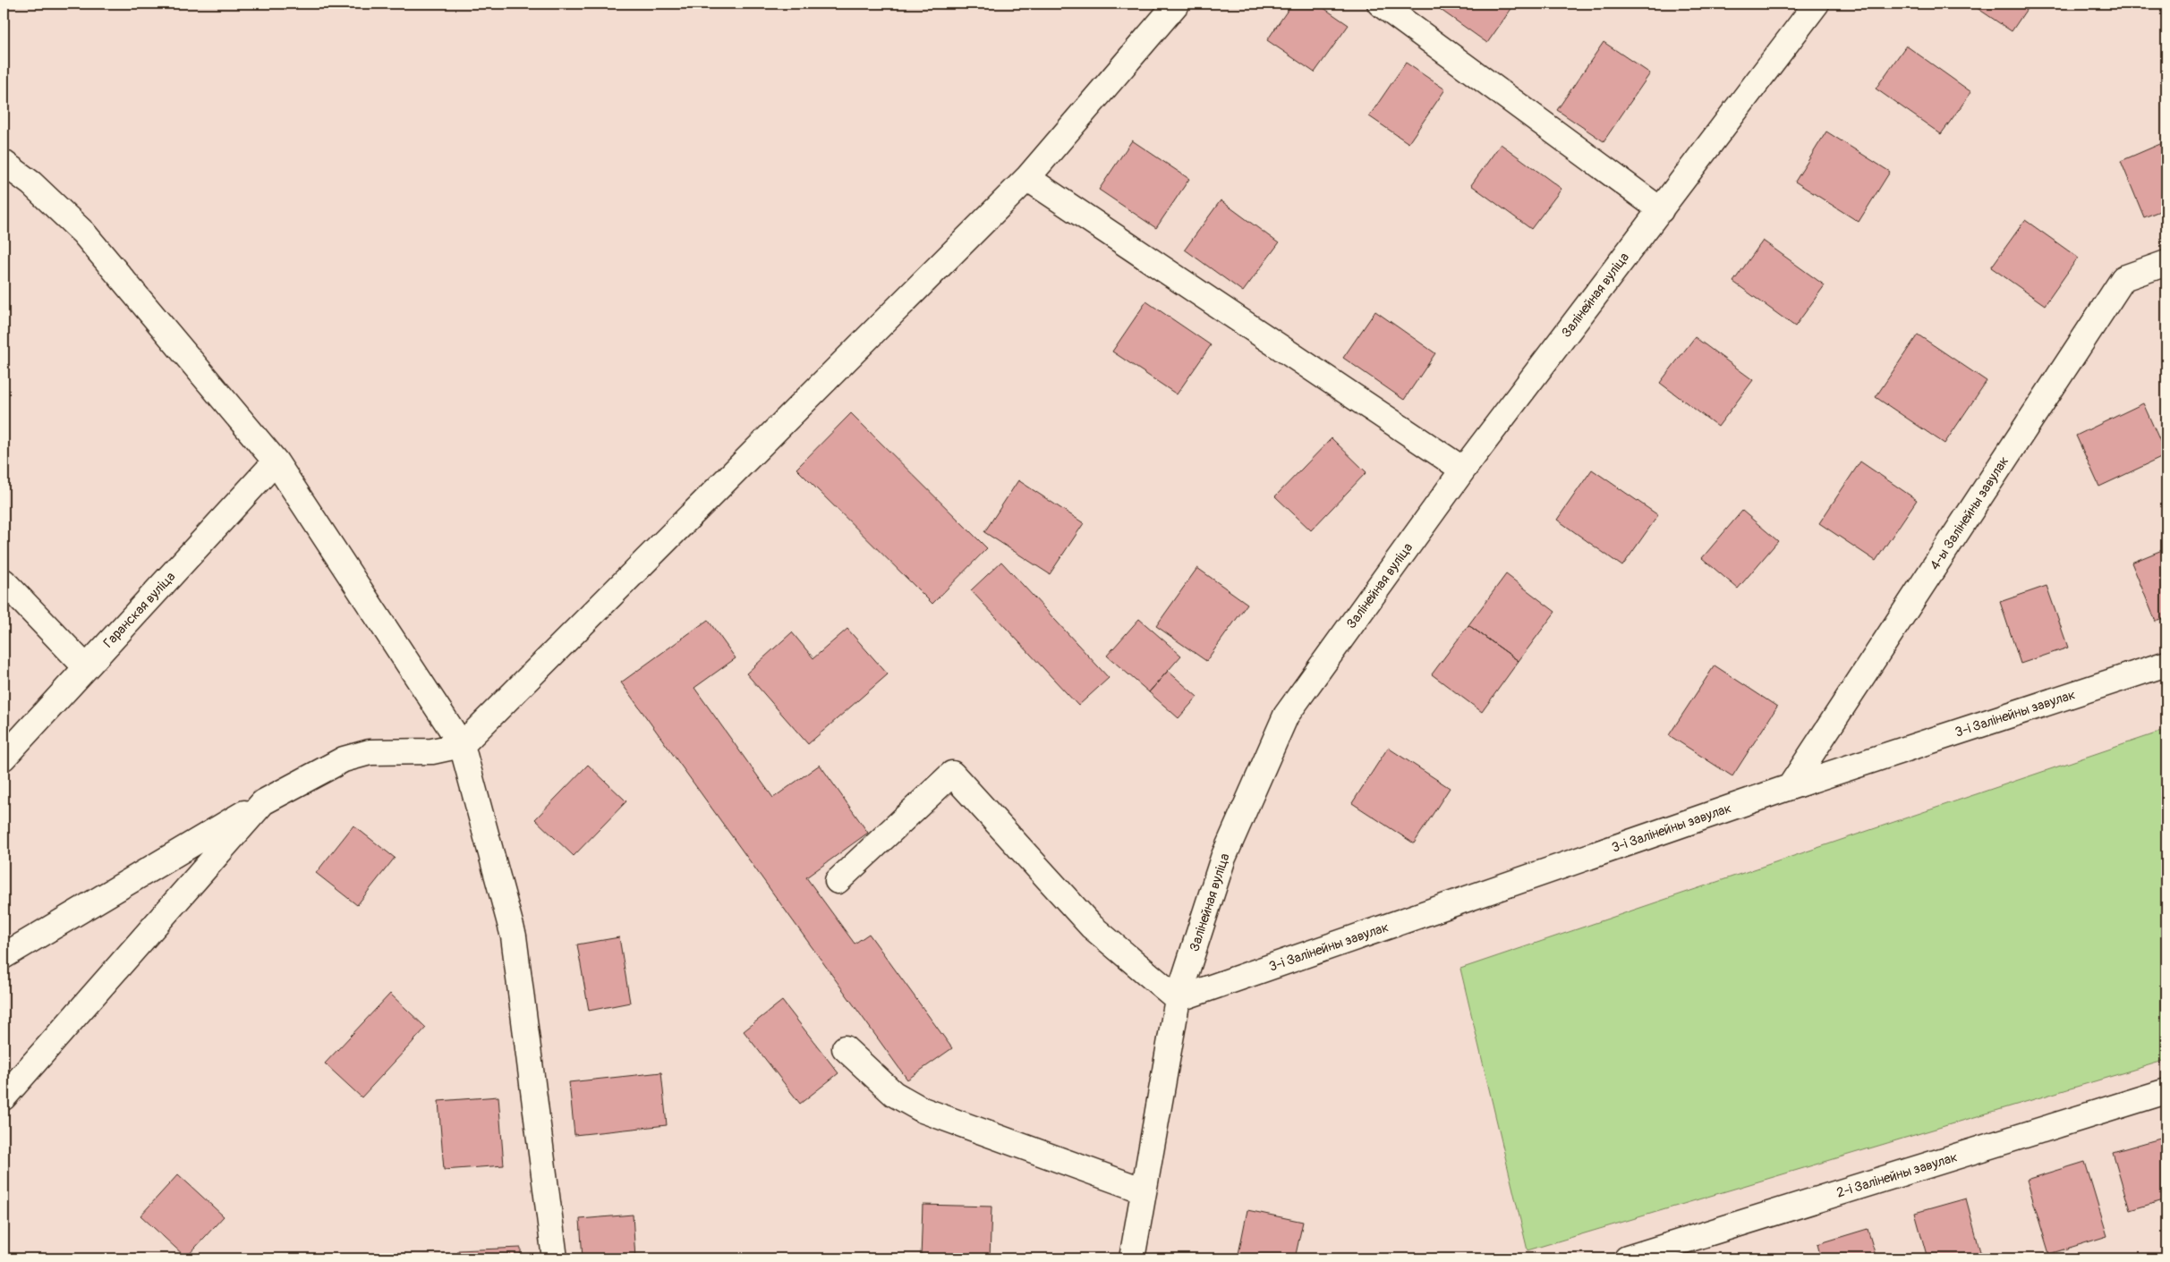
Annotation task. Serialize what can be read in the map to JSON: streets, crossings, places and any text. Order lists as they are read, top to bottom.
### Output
{
  "streets": {
    "street": [
      "Залінейная вуліца",
      "4-ы Залінейны завулак",
      "Гаранская вуліца",
      "3-і Залінейны завулак",
      "2-і Залінейны завулак"
    ]
  },
  "crossings": [
    ["Залінейная вуліца", "3-і Залінейны завулак"],
    ["4-ы Залінейны завулак", "3-і Залінейны завулак"]
  ]
}
